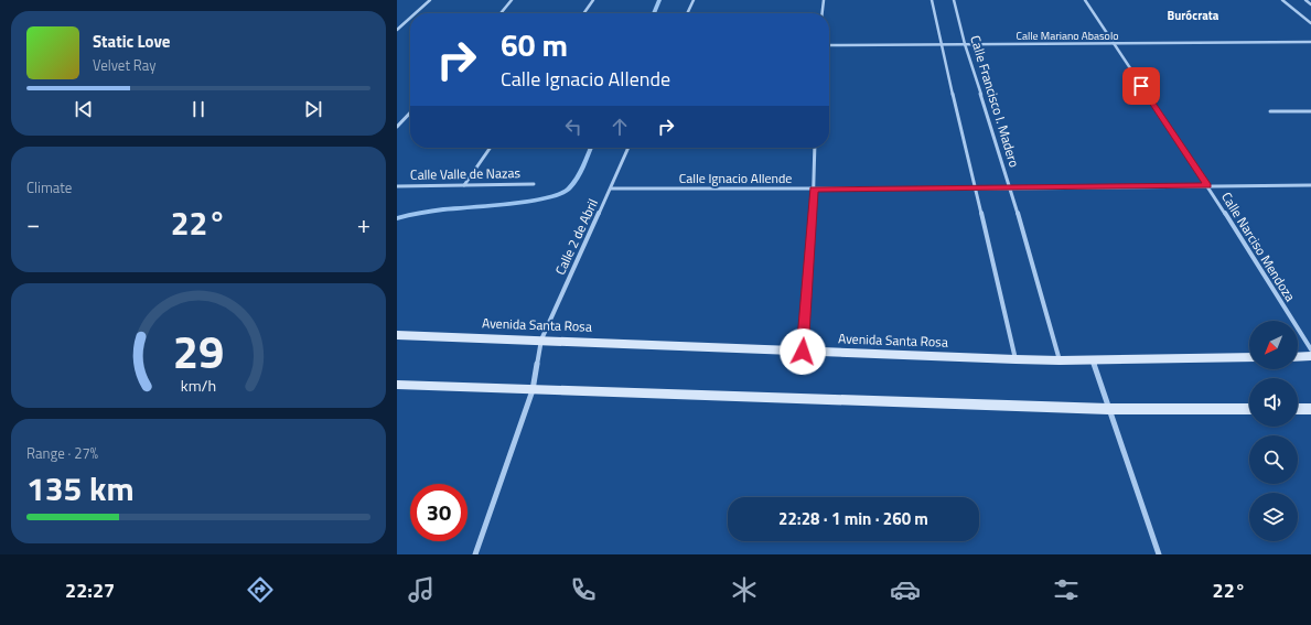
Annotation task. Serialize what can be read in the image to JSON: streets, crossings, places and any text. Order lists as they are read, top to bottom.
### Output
{
  "streets": {
    "main road": ["Avenida Santa Rosa"],
    "street": [
      "Calle Mariano Abasolo",
      "Calle Francisco I. Madero",
      "Calle Valle de Nazas",
      "Calle Ignacio Allende",
      "Calle 2 de Abril",
      "Calle Narciso Mendoza"
    ]
  },
  "crossings": [
    ["Calle Mariano Abasolo", "Calle Francisco I. Madero"],
    ["Calle Mariano Abasolo", "Calle Narciso Mendoza"],
    ["Calle Francisco I. Madero", "Calle Ignacio Allende"],
    ["Calle Francisco I. Madero", "Avenida Santa Rosa"],
    ["Calle Ignacio Allende", "Calle 2 de Abril"],
    ["Calle Ignacio Allende", "Calle Narciso Mendoza"],
    ["Calle 2 de Abril", "Avenida Santa Rosa"]
  ],
  "districts": ["Burócrata"],
  "north": "bottom left",
  "page": {
    "turn": ["60 m", "Calle Ignacio Allende"],
    "song": ["Static Love", "Velvet Ray"],
    "tile": [
      "Climate",
      ["Range · 27%", "135 km"]
    ],
    "heat": ["−", "22°", "+"],
    "limit": "30",
    "trip": "22:28 · 1 min · 260 m",
    "tabs": ["22:27", "22°"],
    "gauge": ["29", "km/h"]
  }
}
